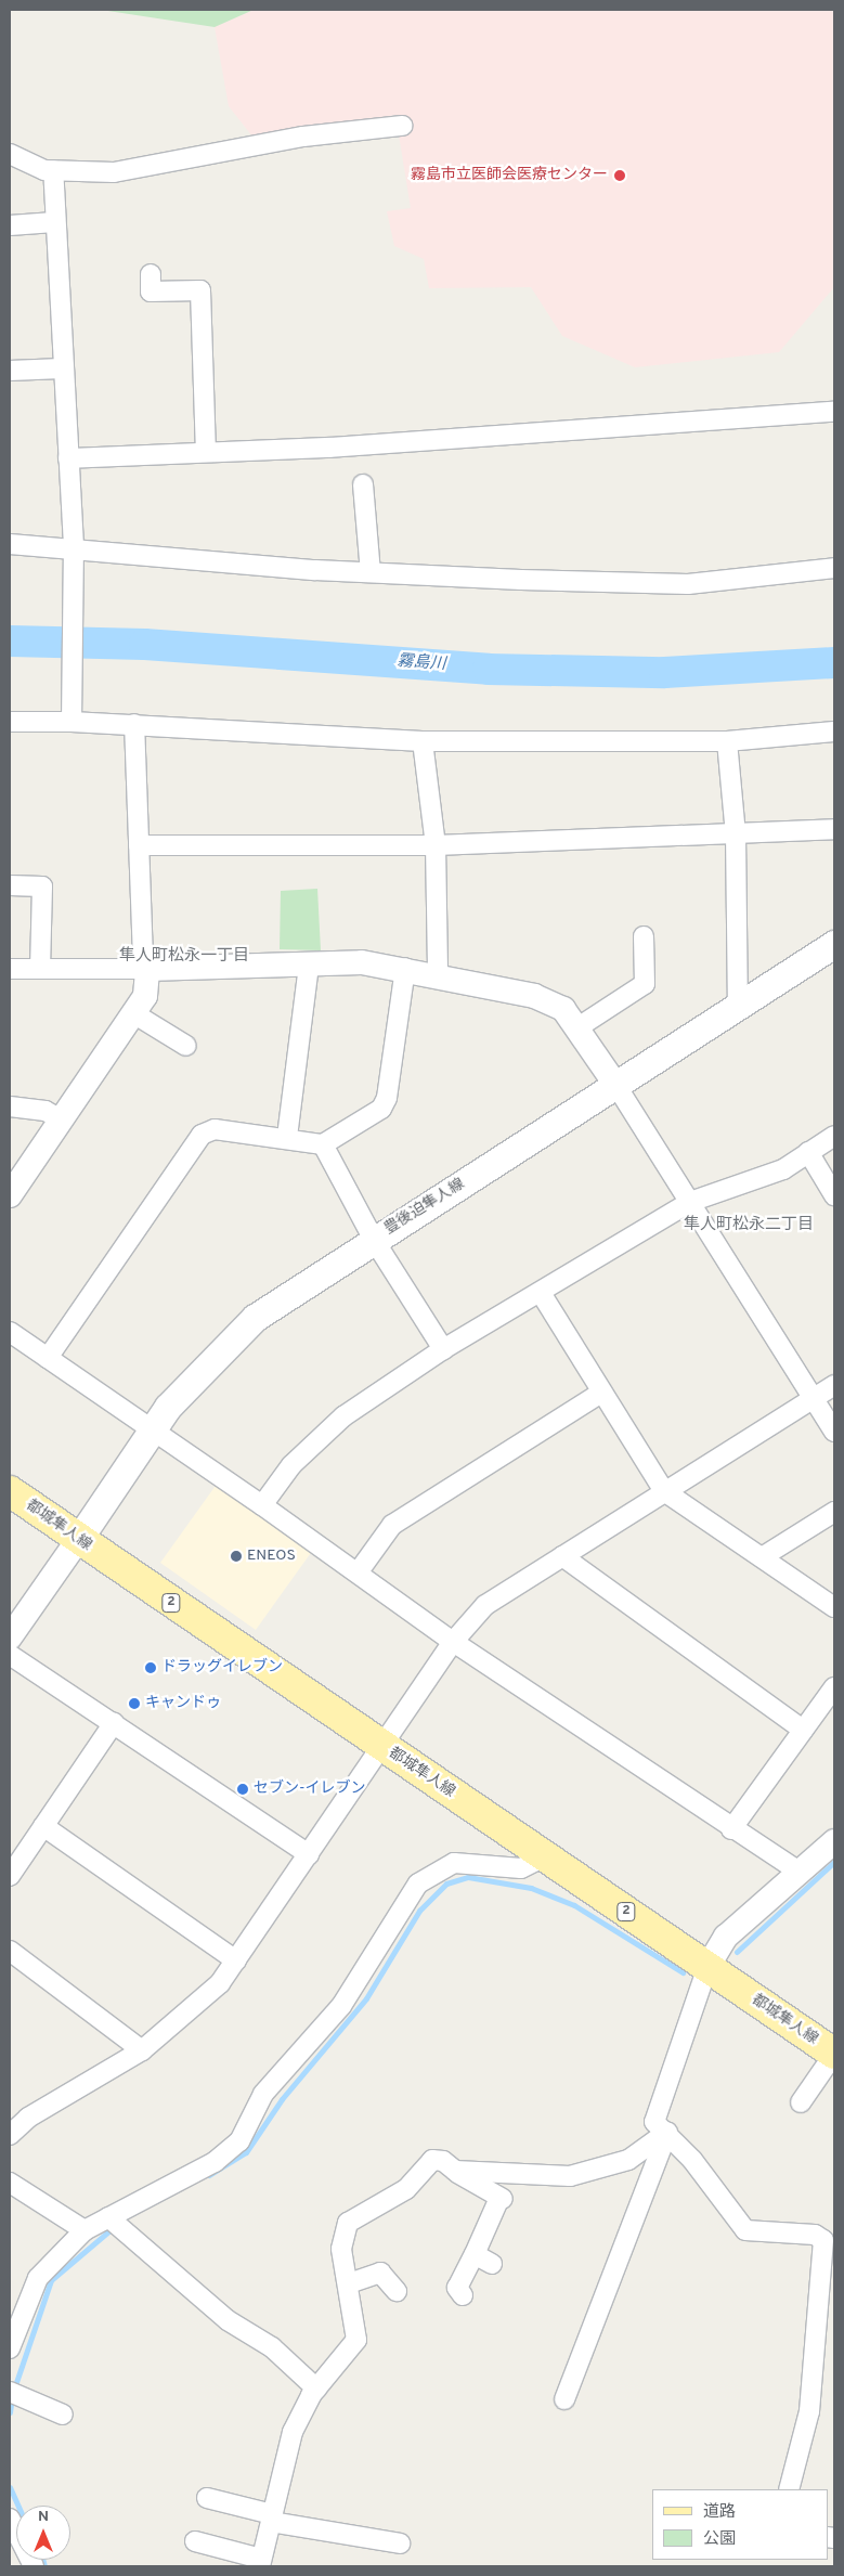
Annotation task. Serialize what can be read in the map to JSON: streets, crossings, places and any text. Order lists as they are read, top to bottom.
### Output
{
  "streets": {
    "main road": ["豊後迫隼人線", "都城隼人線", "2"]
  },
  "crossings": [
    ["豊後迫隼人線", "都城隼人線"]
  ],
  "districts": ["隼人町松永一丁目", "隼人町松永二丁目"],
  "water": ["霧島川"],
  "places": [
    "霧島市立医師会医療センター",
    "ENEOS",
    "ドラッグイレブン",
    "キャンドゥ",
    "セブン-イレブン"
  ],
  "legend": ["道路", "公園"],
  "north": "top"
}
